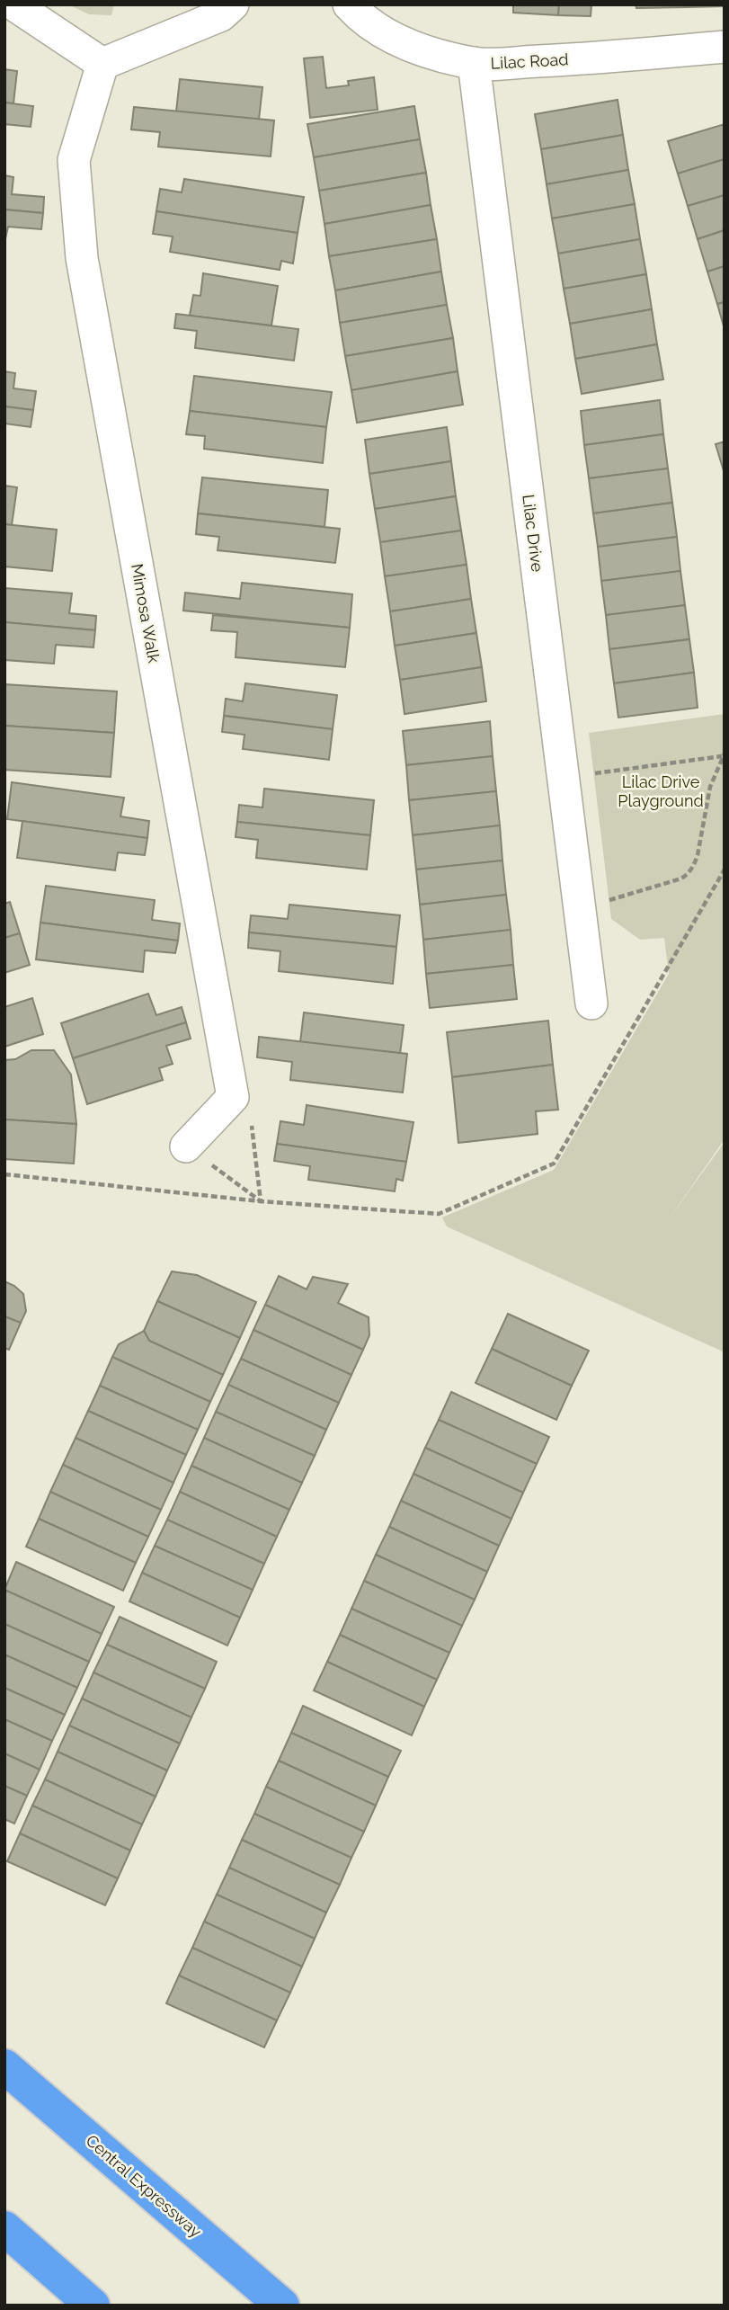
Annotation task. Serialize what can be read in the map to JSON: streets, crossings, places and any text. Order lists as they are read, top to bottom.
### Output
{
  "streets": {
    "highway": ["Central Expressway"],
    "street": ["Lilac Road", "Lilac Drive", "Mimosa Walk"]
  },
  "crossings": [
    ["Lilac Road", "Lilac Drive"]
  ],
  "parks": ["Lilac Drive Playground"]
}
